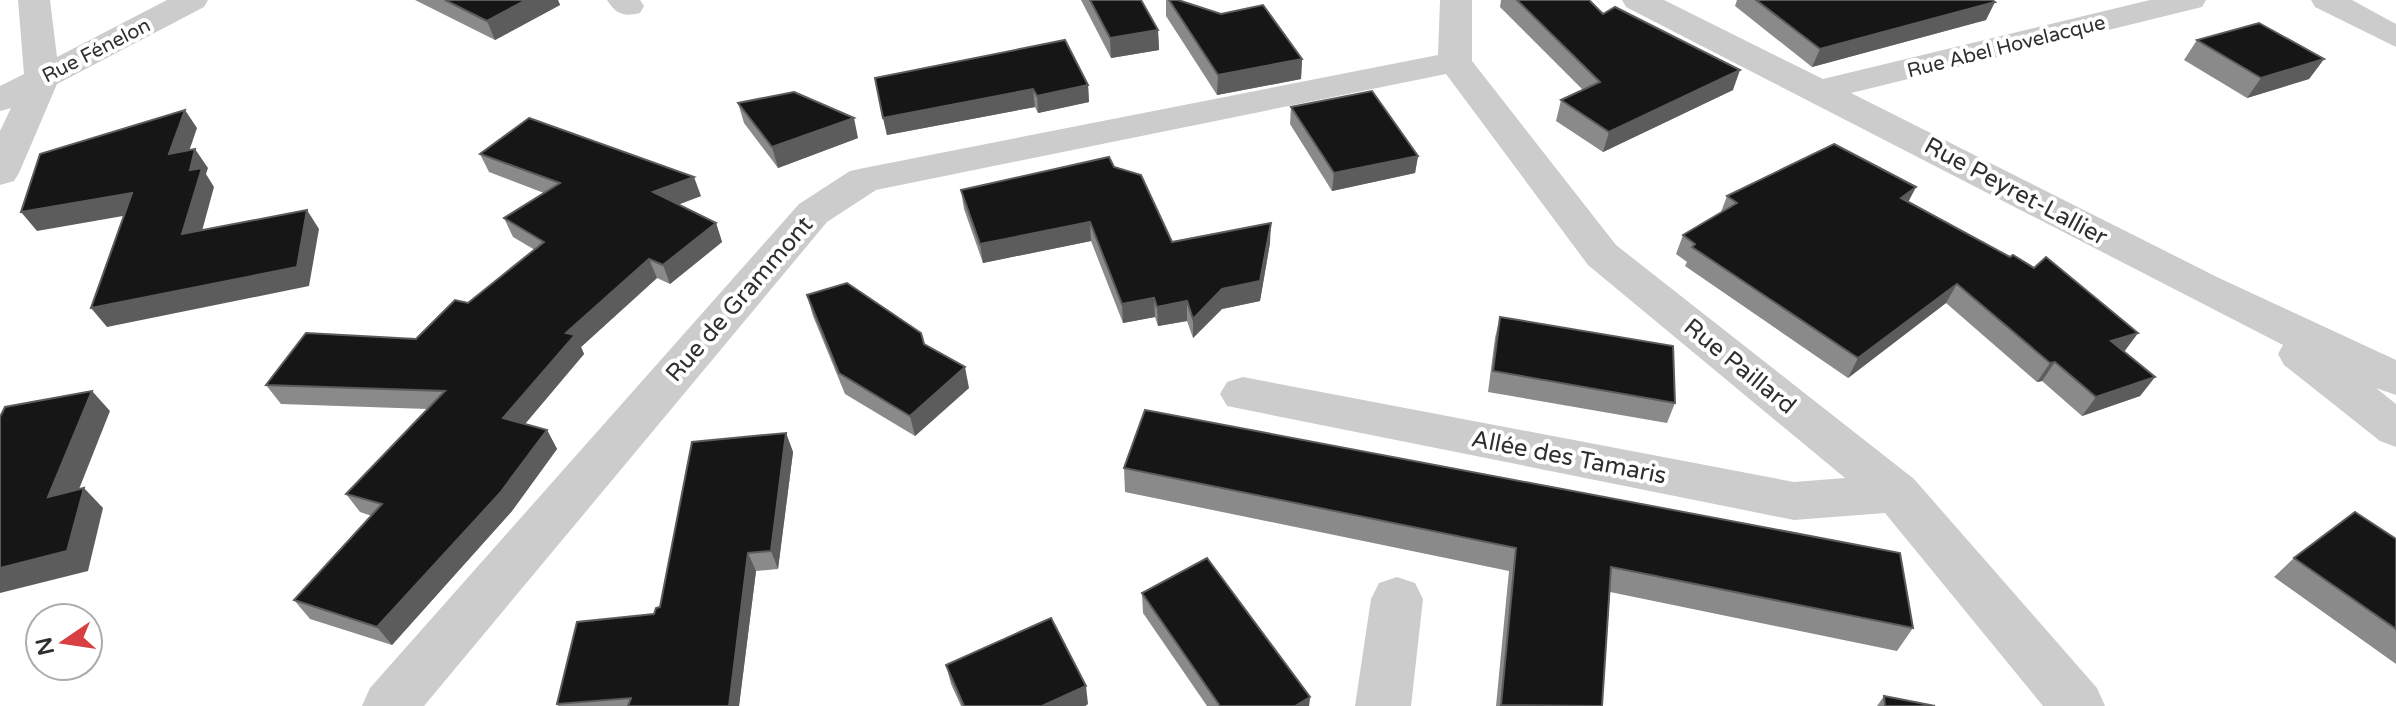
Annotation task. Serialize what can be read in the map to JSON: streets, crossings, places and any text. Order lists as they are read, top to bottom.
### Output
{
  "streets": {
    "street": [
      "Rue Abel Hovelacque",
      "Rue Fénelon",
      "Rue Peyret-Lallier",
      "Rue de Grammont",
      "Rue Paillard",
      "Allée des Tamaris"
    ]
  },
  "crossings": [
    ["Rue Abel Hovelacque", "Rue Peyret-Lallier"],
    ["Rue de Grammont", "Rue Paillard"],
    ["Rue Paillard", "Allée des Tamaris"]
  ],
  "north": "left"
}
